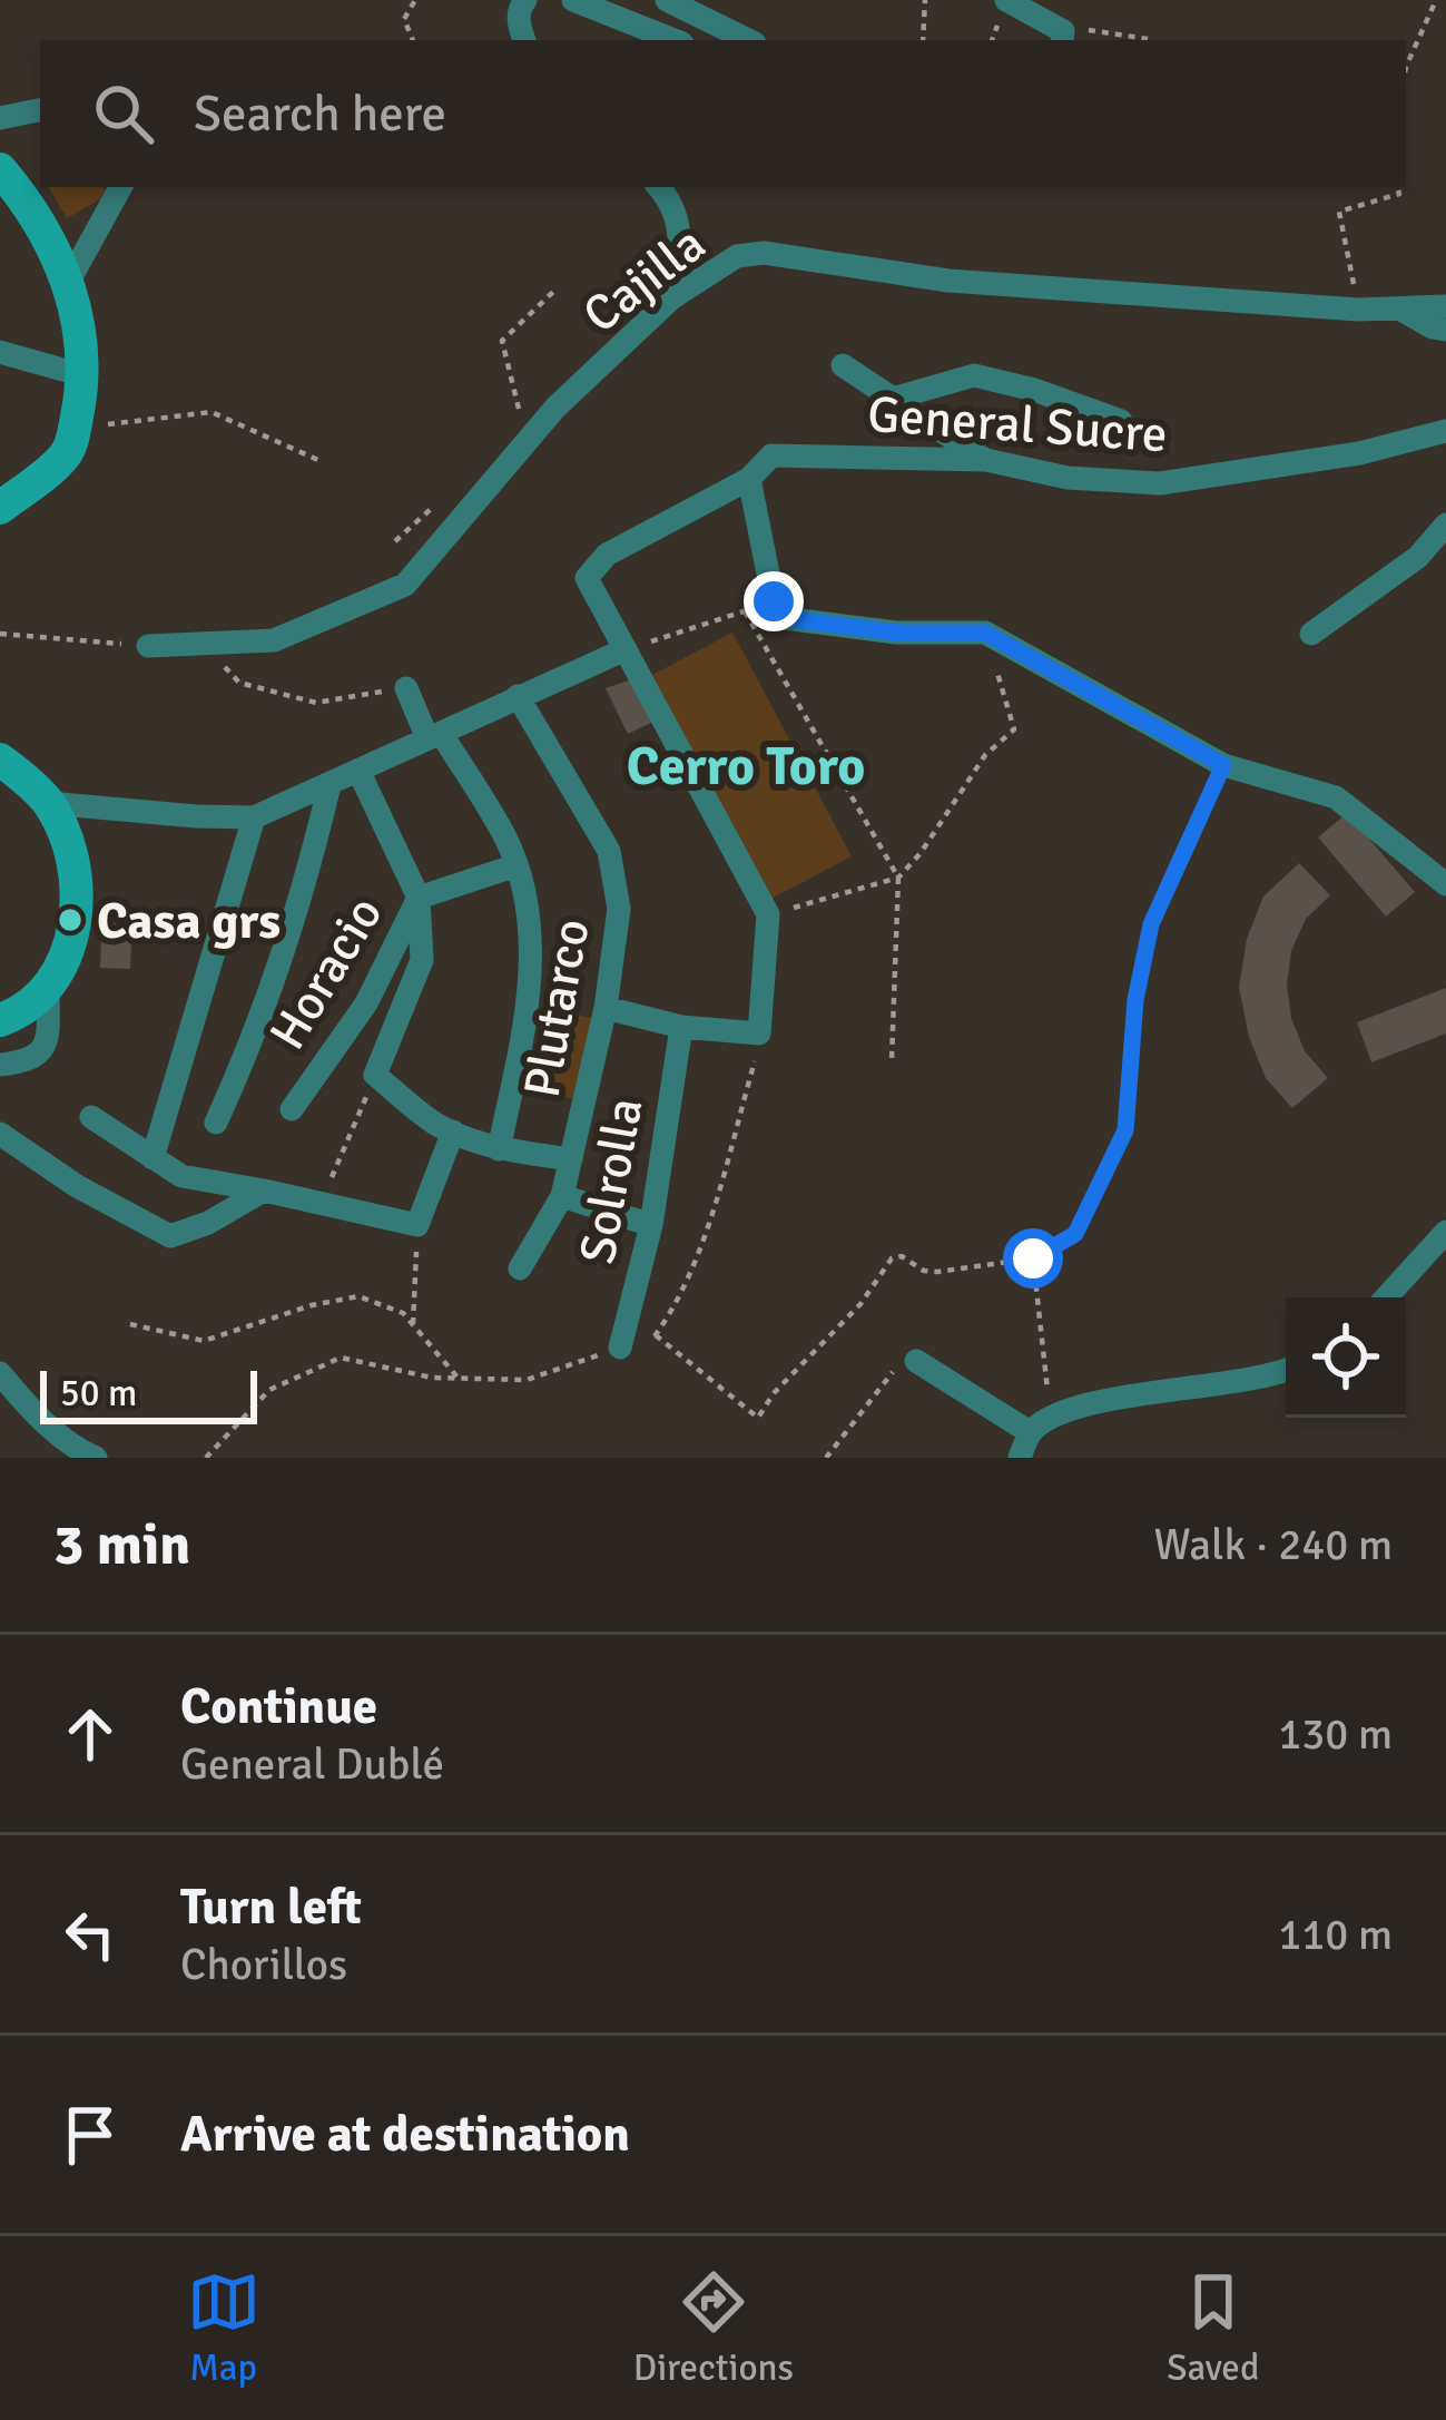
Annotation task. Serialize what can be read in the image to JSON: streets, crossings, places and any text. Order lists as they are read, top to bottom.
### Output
{
  "streets": {
    "street": [
      "Cajilla",
      "General Sucre",
      "Horacio",
      "Plutarco",
      "Solrolla"
    ]
  },
  "districts": ["Cerro Toro"],
  "places": ["Casa grs"],
  "scale_bar": "50 m",
  "page": {
    "search": "Search here",
    "scale": "50 m",
    "heading": ["3 min", "Walk · 240 m"],
    "list": [
      ["Continue", "General Dublé", "130 m"],
      ["Turn left", "Chorillos", "110 m"],
      "Arrive at destination"
    ],
    "nav": ["Map", "Directions", "Saved"]
  }
}
